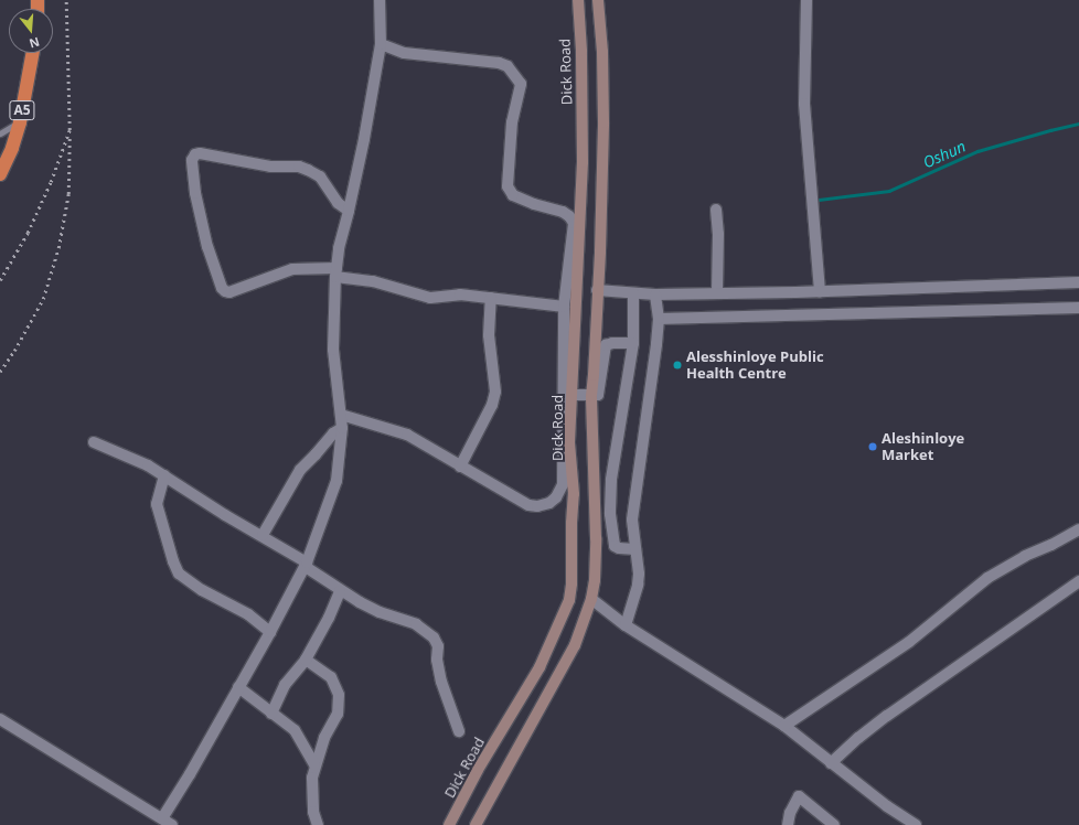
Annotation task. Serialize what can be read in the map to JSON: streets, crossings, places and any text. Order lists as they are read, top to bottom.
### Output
{
  "streets": {
    "highway": ["A5"],
    "main road": ["Dick Road"]
  },
  "water": ["Oshun"],
  "places": ["Alesshinloye Public Health Centre", "Aleshinloye Market"],
  "north": "bottom"
}
